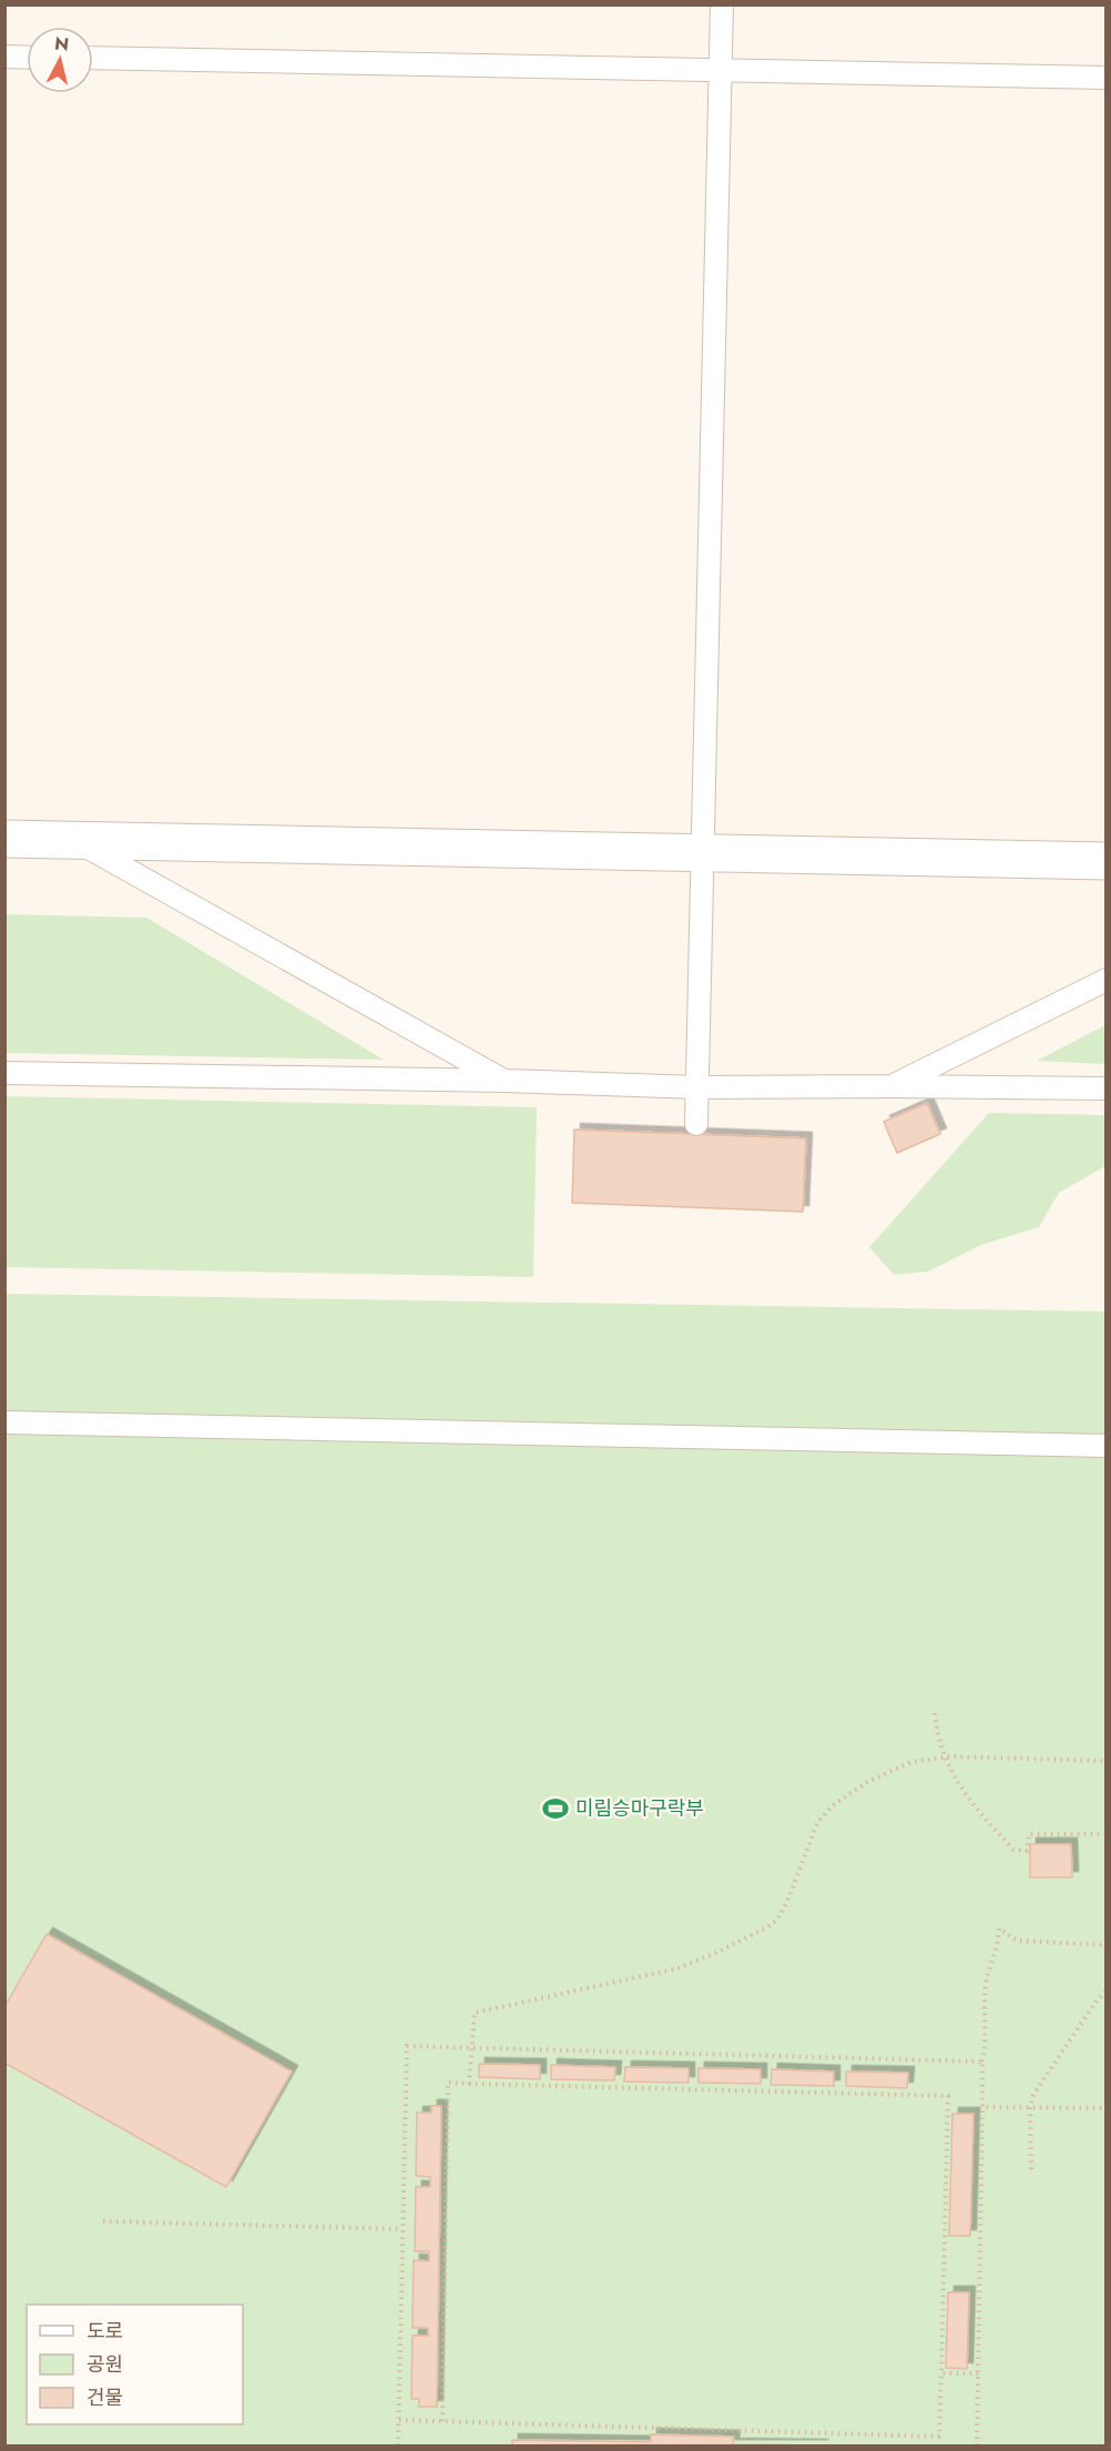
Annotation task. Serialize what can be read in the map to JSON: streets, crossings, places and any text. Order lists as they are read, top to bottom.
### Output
{
  "places": {
    "sports": ["미림승마구락부"]
  },
  "legend": ["도로", "공원", "건물"],
  "north": "top"
}
